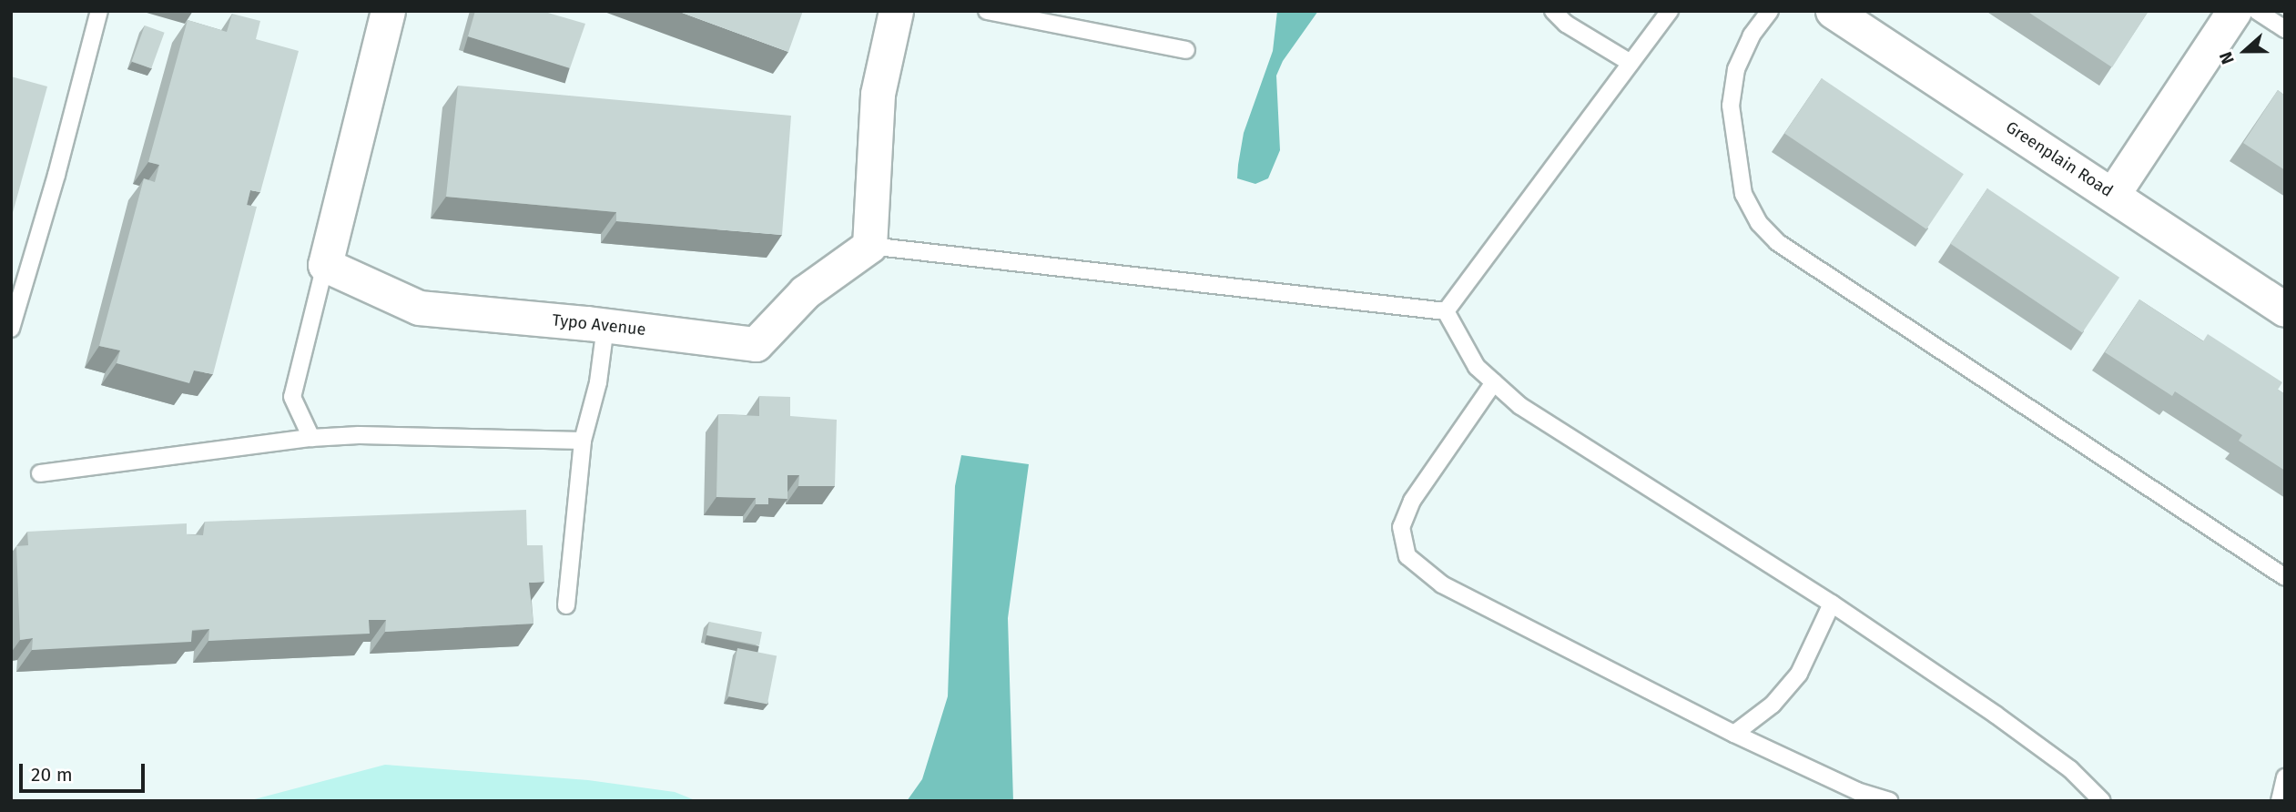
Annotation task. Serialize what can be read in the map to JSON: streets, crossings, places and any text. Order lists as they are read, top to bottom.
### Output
{
  "streets": {
    "street": ["Greenplain Road", "Typo Avenue"]
  },
  "scale_bar": "20 m",
  "north": "left"
}
